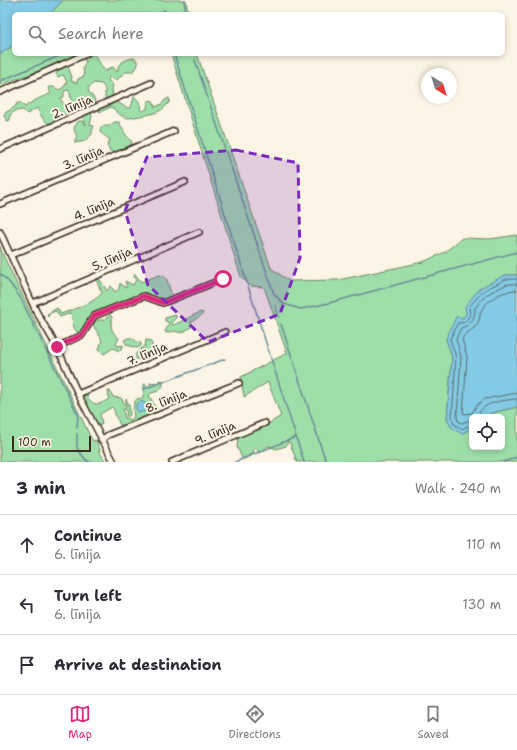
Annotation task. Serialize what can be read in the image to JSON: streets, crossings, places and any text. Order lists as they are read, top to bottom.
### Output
{
  "streets": {
    "street": [
      "2. līnija",
      "3. līnija",
      "4. līnija",
      "5. līnija",
      "7. līnija",
      "8. līnija",
      "9. līnija"
    ]
  },
  "scale_bar": "100 m",
  "north": "bottom right",
  "page": {
    "search": "Search here",
    "scale": "100 m",
    "heading": ["3 min", "Walk · 240 m"],
    "list": [
      ["Continue", "6. līnija", "110 m"],
      ["Turn left", "6. līnija", "130 m"],
      "Arrive at destination"
    ],
    "nav": ["Map", "Directions", "Saved"]
  }
}
